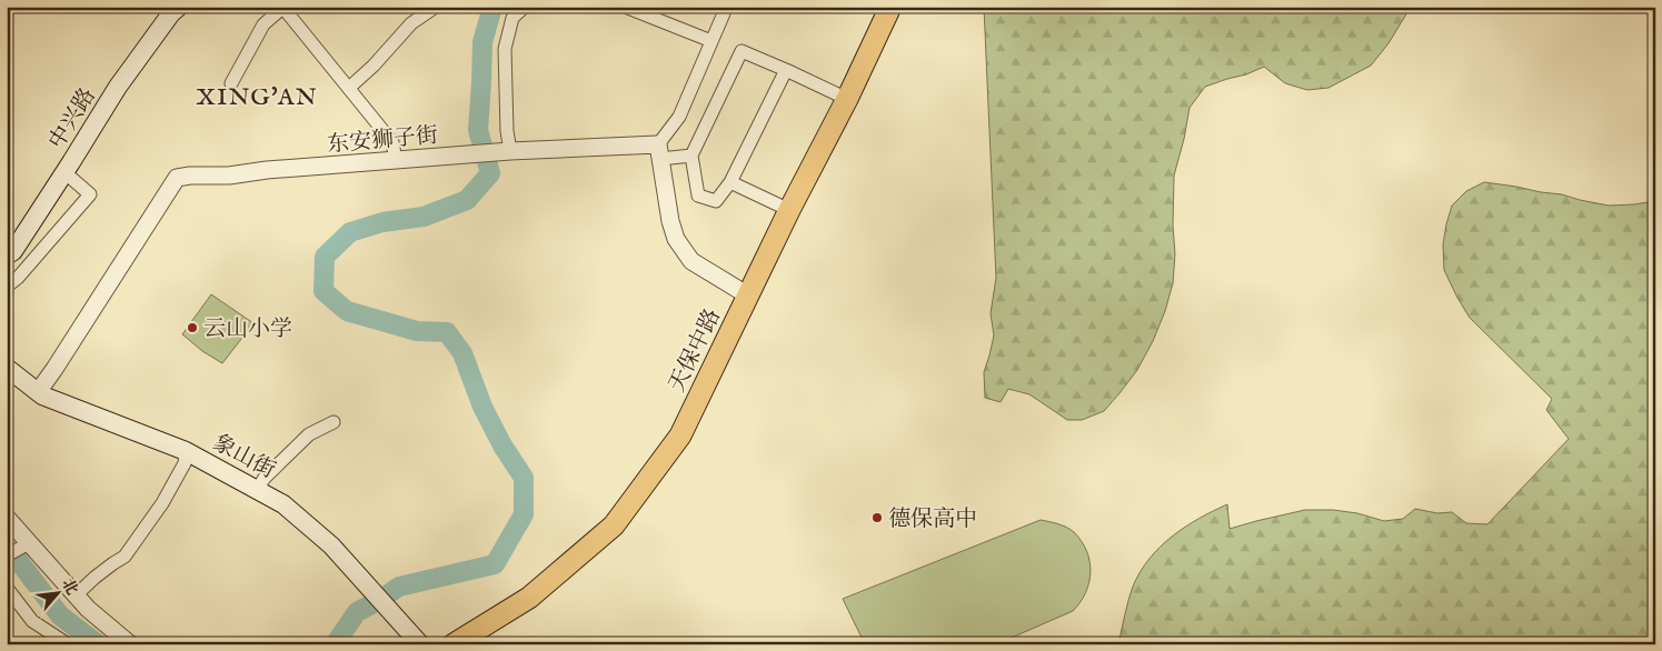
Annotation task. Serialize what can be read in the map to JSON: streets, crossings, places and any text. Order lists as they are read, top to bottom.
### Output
{
  "streets": {
    "main road": ["中兴路", "天保中路", "象山街"],
    "street": ["东安狮子街"]
  },
  "crossings": [
    ["东安狮子街", "象山街"]
  ],
  "districts": ["XING'AN"],
  "places": ["云山小学", "德保高中"],
  "north": "top right"
}
